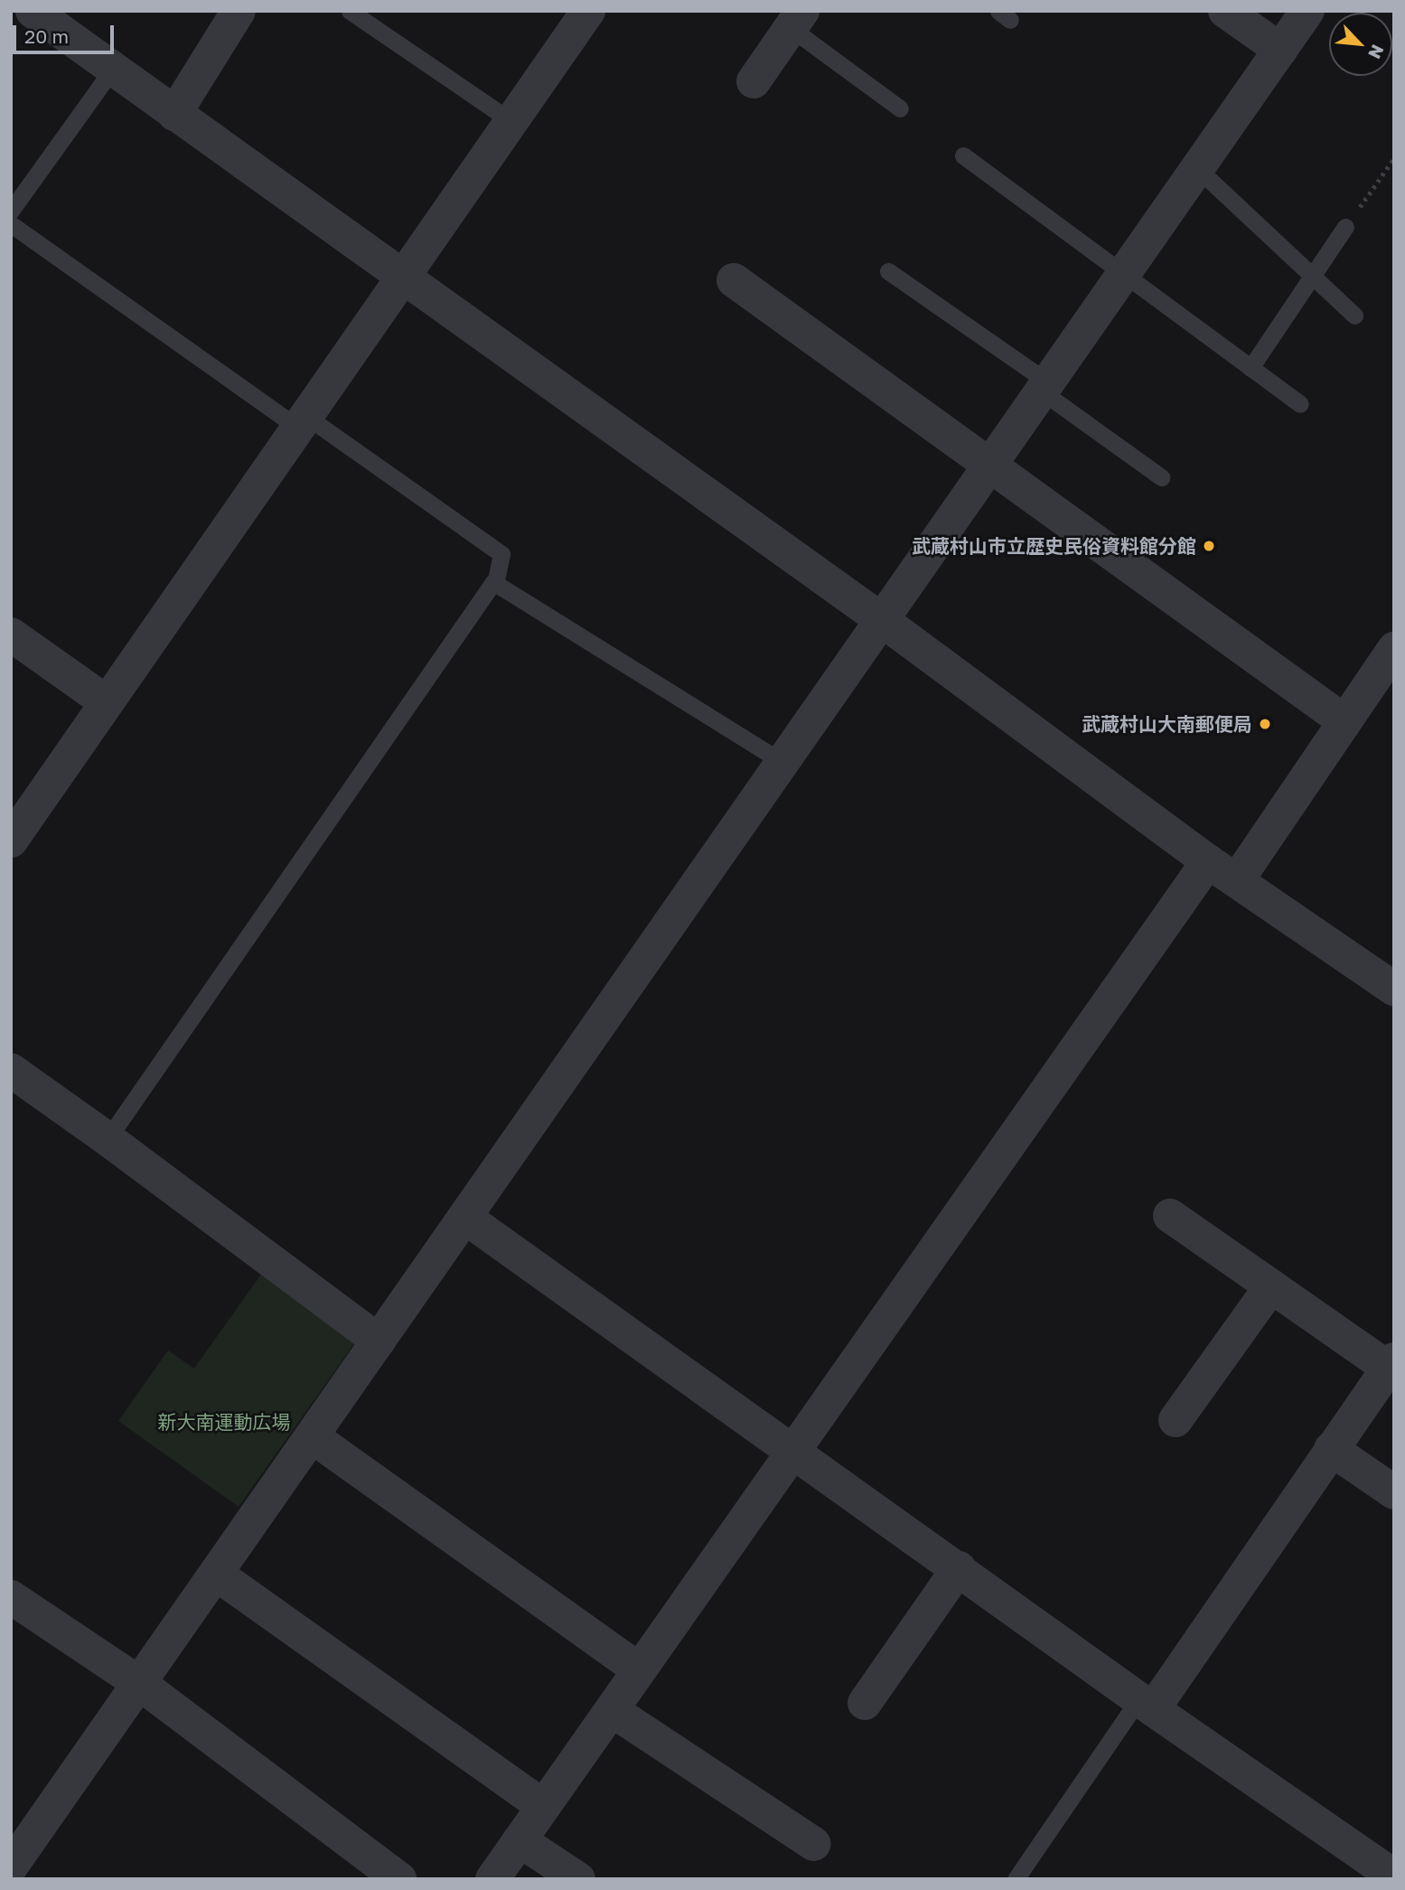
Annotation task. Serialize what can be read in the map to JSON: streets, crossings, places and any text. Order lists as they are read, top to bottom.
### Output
{
  "parks": ["新大南運動広場"],
  "places": ["武蔵村山市立歴史民俗資料館分館", "武蔵村山大南郵便局"],
  "scale_bar": "20 m",
  "north": "bottom right"
}
